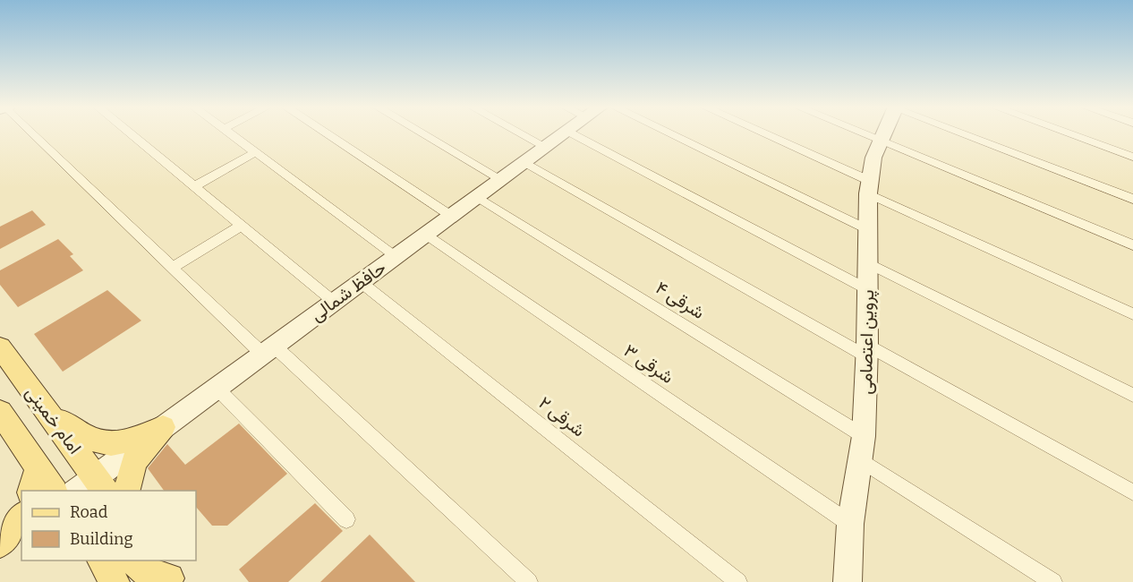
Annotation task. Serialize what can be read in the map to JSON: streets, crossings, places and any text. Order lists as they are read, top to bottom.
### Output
{
  "streets": {
    "main road": ["حافظ شمالی", "پروین اعتصامی", "امام خمینی"],
    "street": ["۴ شرقی", "۳ شرقی", "۲ شرقی"]
  },
  "crossings": [
    ["حافظ شمالی", "۴ شرقی"],
    ["حافظ شمالی", "۳ شرقی"],
    ["حافظ شمالی", "۲ شرقی"],
    ["حافظ شمالی", "امام خمینی"],
    ["۴ شرقی", "پروین اعتصامی"],
    ["پروین اعتصامی", "۳ شرقی"]
  ],
  "legend": ["Road", "Building"]
}
